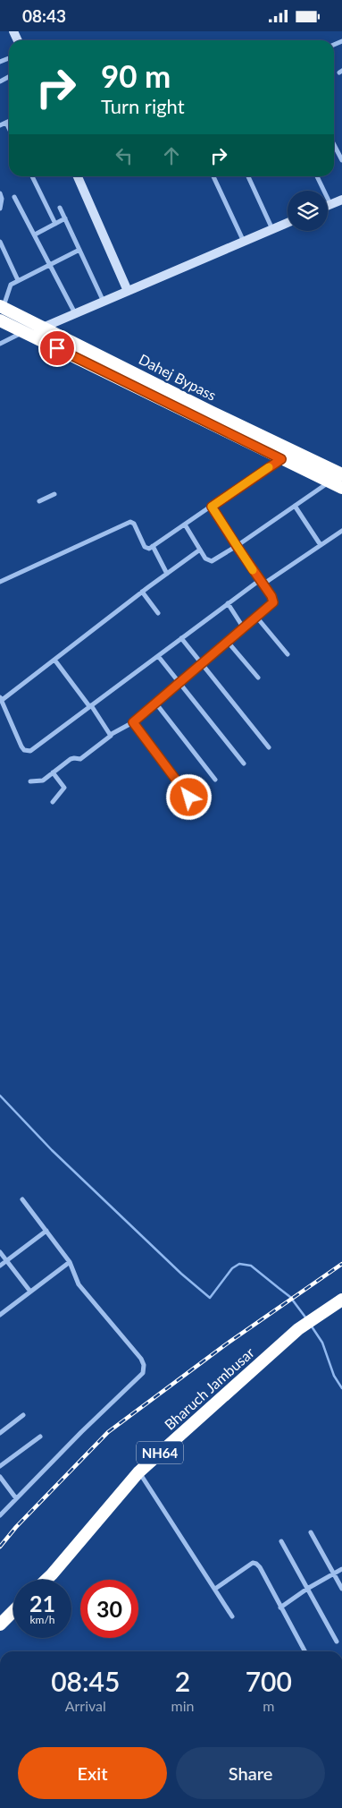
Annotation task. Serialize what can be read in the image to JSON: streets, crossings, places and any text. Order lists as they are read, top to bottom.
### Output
{
  "streets": {
    "highway": ["Dahej Bypass", "Bharuch Jambusar", "NH64"]
  },
  "page": {
    "status": "08:43",
    "turn": ["90 m", "Turn right"],
    "speed": "21 km/h",
    "limit": "30",
    "eta": [
      "08:45",
      "Arrival",
      "2",
      "min",
      "700",
      "m"
    ],
    "buttons": ["Exit", "Share"]
  }
}
